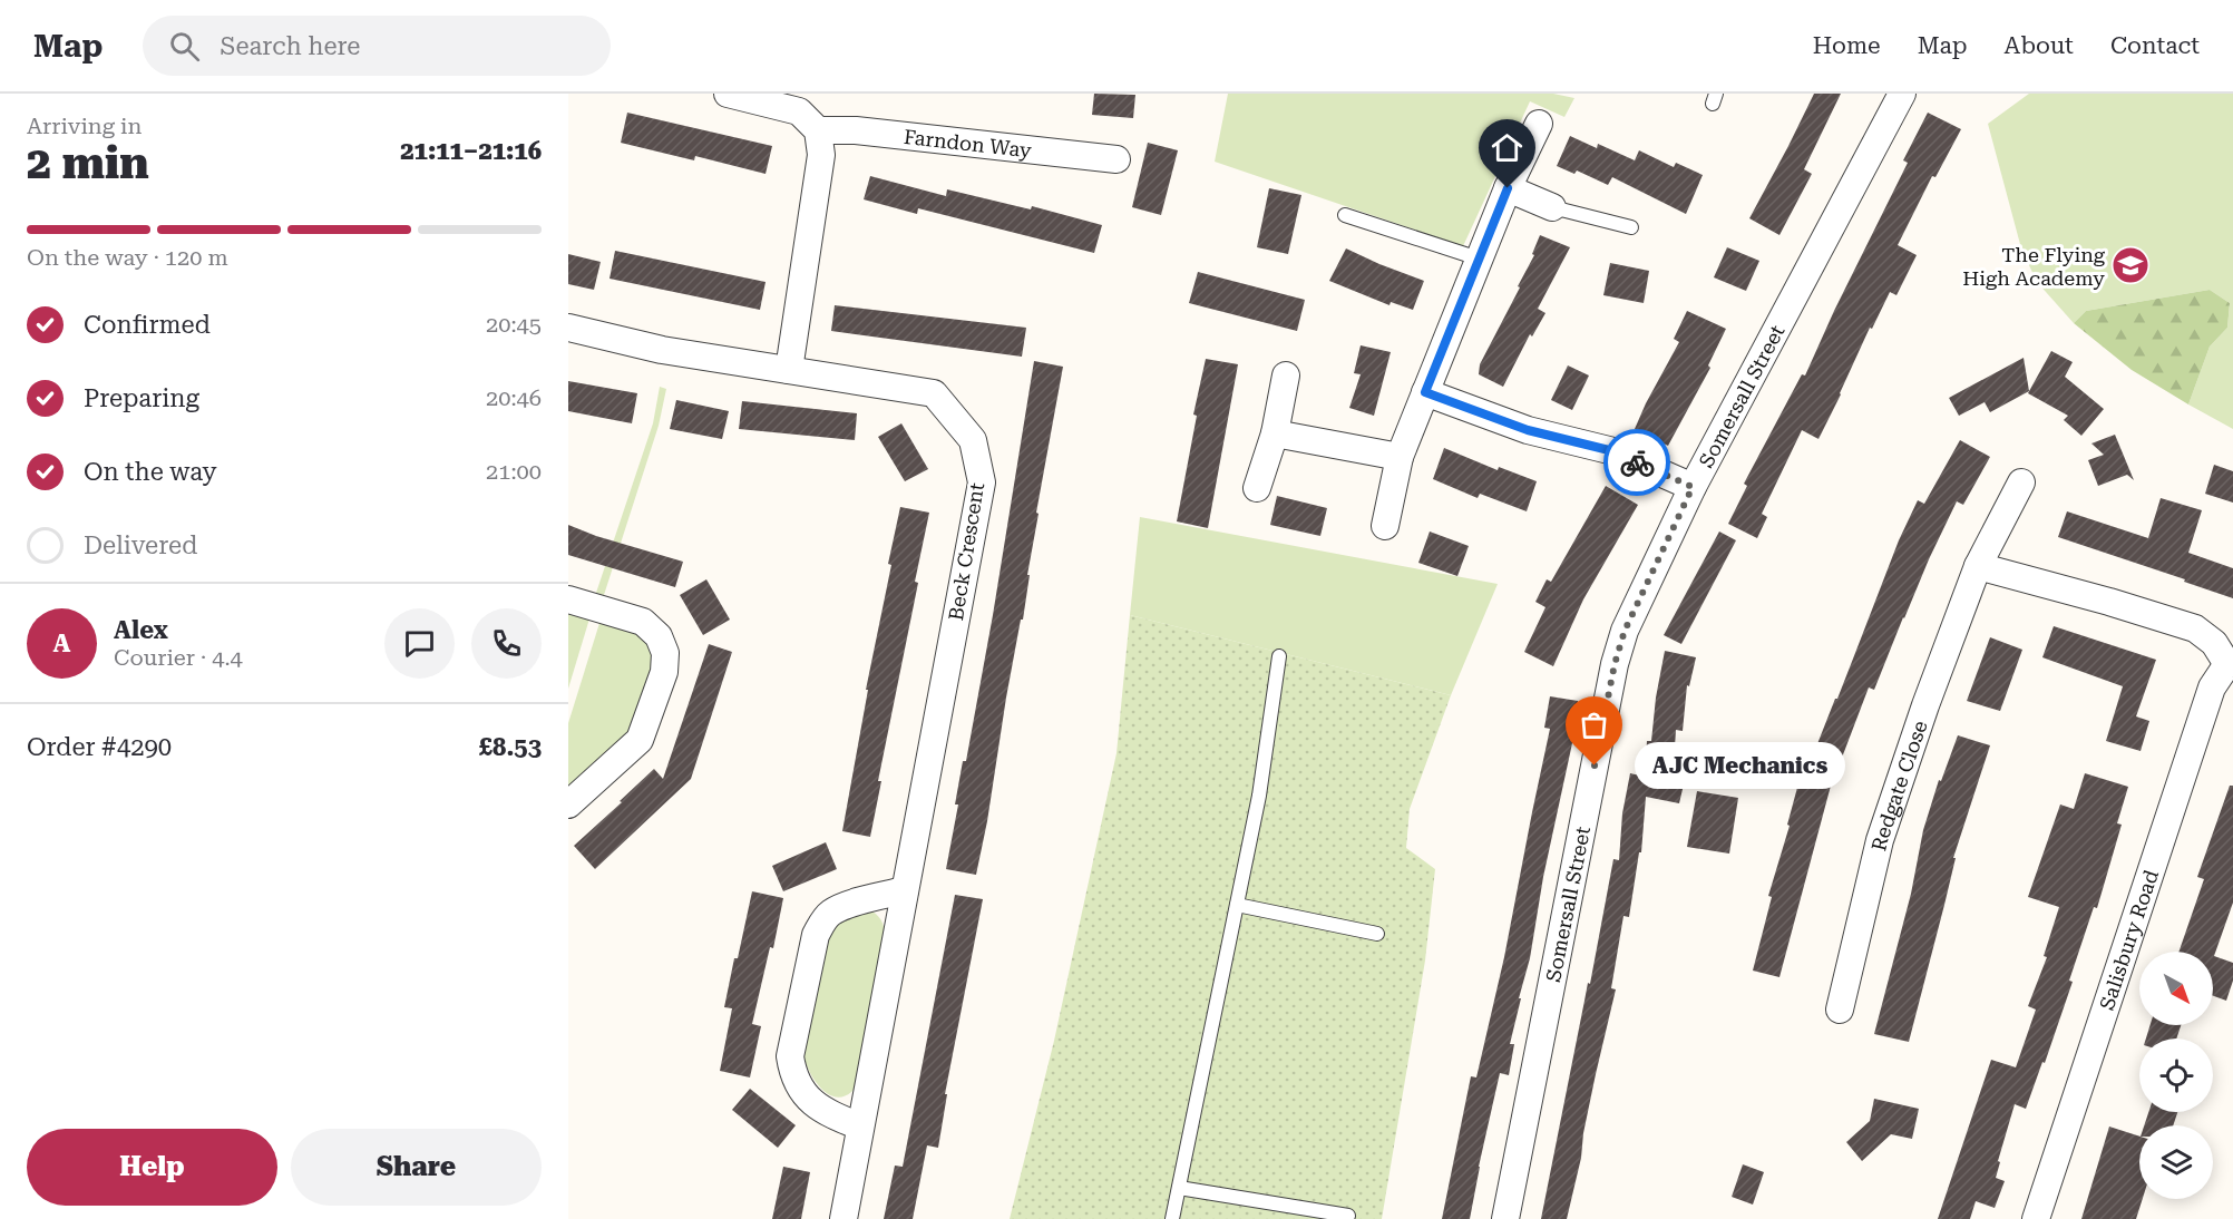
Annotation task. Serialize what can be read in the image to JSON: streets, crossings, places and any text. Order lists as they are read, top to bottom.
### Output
{
  "streets": {
    "street": [
      "Farndon Way",
      "Somersall Street",
      "Beck Crescent",
      "Redgate Close",
      "Salisbury Road"
    ]
  },
  "places": {
    "school or university": ["The Flying High Academy"],
    "other": ["AJC Mechanics"]
  },
  "north": "bottom right",
  "page": {
    "header": "Map",
    "search": "Search here",
    "nav": [
      "Home",
      "Map",
      "About",
      "Contact"
    ],
    "heading": ["2 min", "Arriving in", "21:11–21:16"],
    "panel": [
      "Alex",
      "Courier · 4.4",
      "Order #4290",
      "£8.53"
    ],
    "bar": "On the way · 120 m",
    "list": [
      ["Confirmed", "20:45"],
      ["Preparing", "20:46"],
      ["On the way", "21:00"],
      "Delivered"
    ],
    "round": "A",
    "bubble": "AJC Mechanics",
    "buttons": ["Help", "Share"]
  }
}
